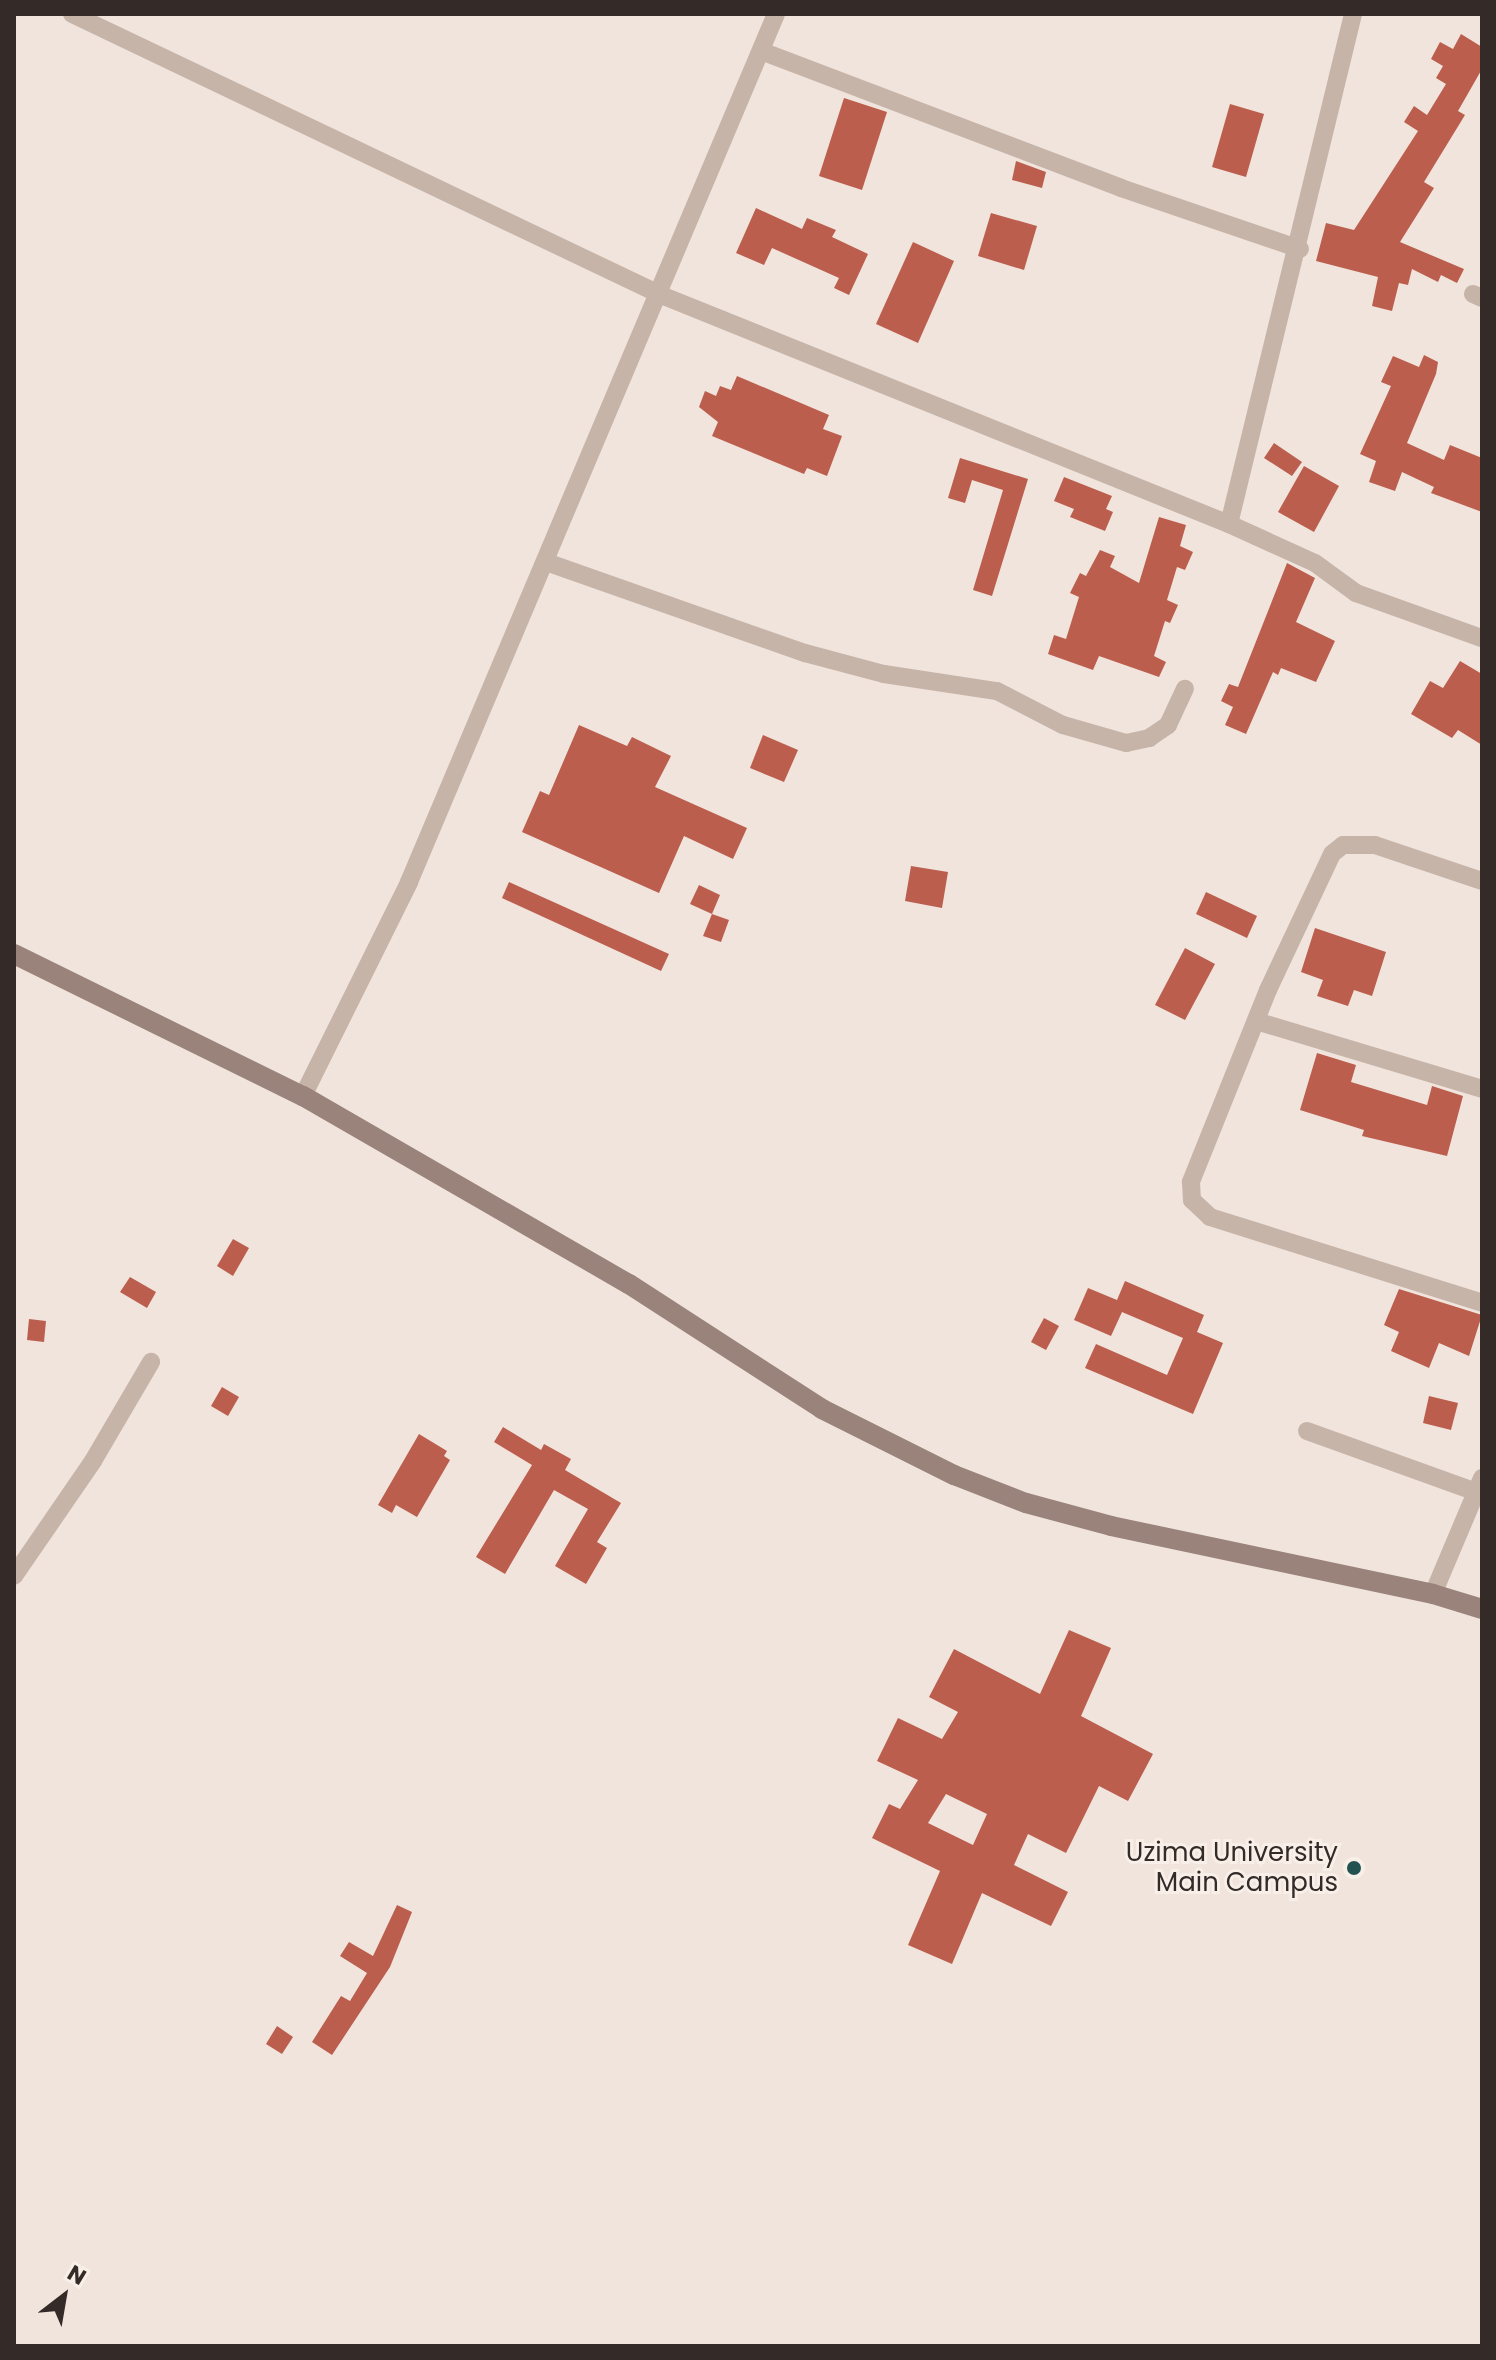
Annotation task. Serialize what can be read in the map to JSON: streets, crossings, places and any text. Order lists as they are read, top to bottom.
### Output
{
  "places": ["Uzima University Main Campus"],
  "north": "top right"
}
